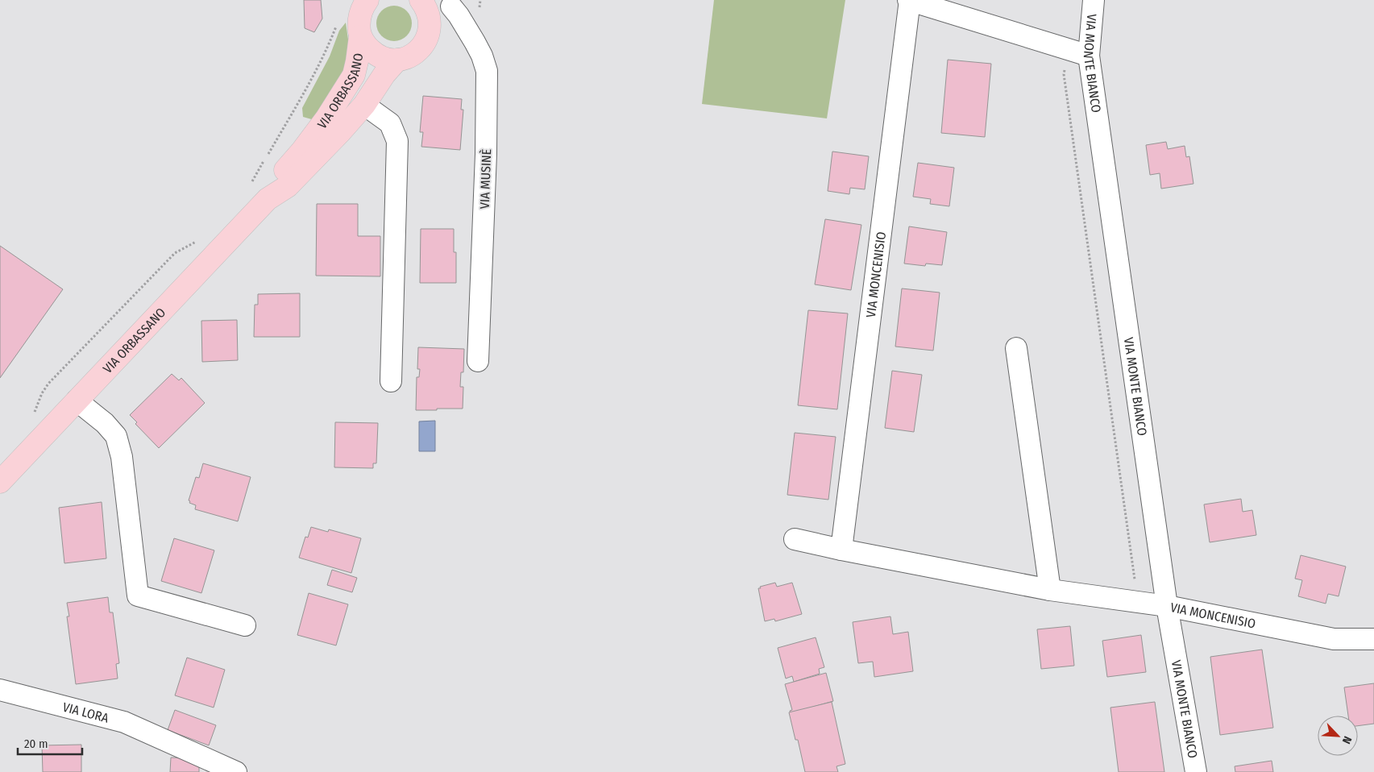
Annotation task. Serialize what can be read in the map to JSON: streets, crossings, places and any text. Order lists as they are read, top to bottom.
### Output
{
  "streets": {
    "main road": ["VIA ORBASSANO"],
    "street": [
      "VIA MONTE BIANCO",
      "VIA MUSINÈ",
      "VIA MONCENISIO",
      "VIA LORA"
    ]
  },
  "crossings": [
    ["VIA MONTE BIANCO", "VIA MONCENISIO"]
  ],
  "scale_bar": "20 m",
  "north": "bottom right"
}
